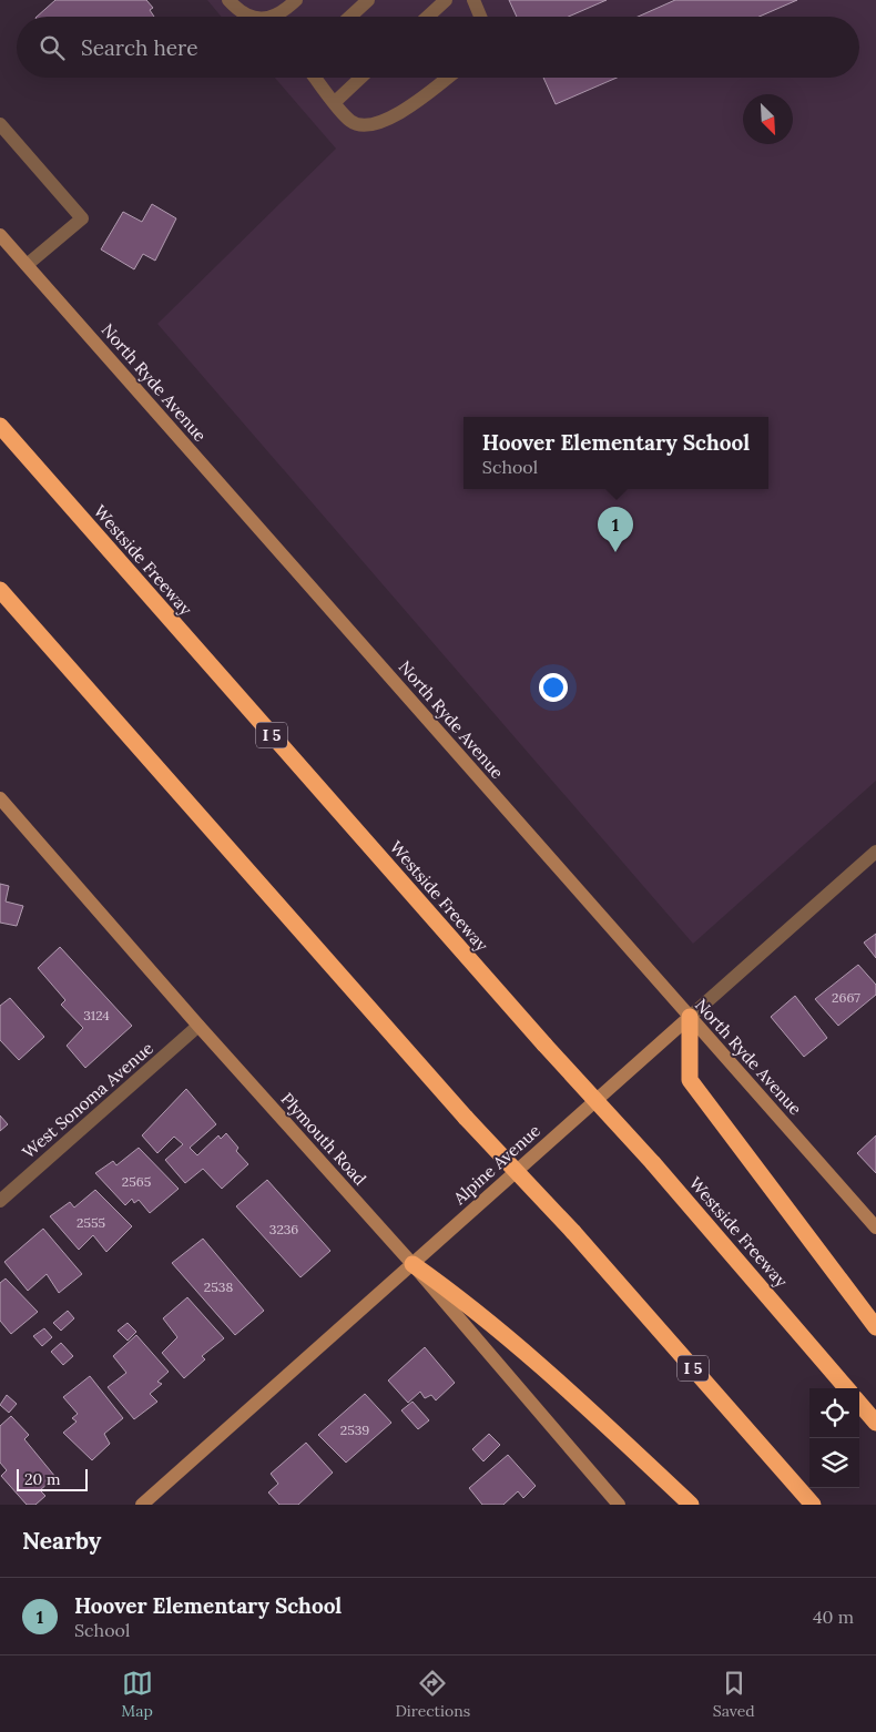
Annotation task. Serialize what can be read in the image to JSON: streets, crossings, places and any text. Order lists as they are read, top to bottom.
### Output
{
  "streets": {
    "highway": ["Westside Freeway", "I 5"],
    "street": [
      "North Ryde Avenue",
      "West Sonoma Avenue",
      "Plymouth Road",
      "Alpine Avenue"
    ]
  },
  "crossings": [
    ["North Ryde Avenue", "Alpine Avenue"],
    ["West Sonoma Avenue", "Plymouth Road"],
    ["Plymouth Road", "Alpine Avenue"]
  ],
  "house_numbers": [
    "2667",
    "3124",
    "2565",
    "2555",
    "3236",
    "2538",
    "2539"
  ],
  "scale_bar": "20 m",
  "north": "bottom right",
  "page": {
    "search": "Search here",
    "popup": ["Hoover Elementary School", "School"],
    "pins": "1",
    "scale": "20 m",
    "heading": "Nearby",
    "list": [
      {
        "mark": "1",
        "name": "Hoover Elementary School",
        "note": "School",
        "value": "40 m"
      }
    ],
    "nav": ["Map", "Directions", "Saved"]
  }
}
